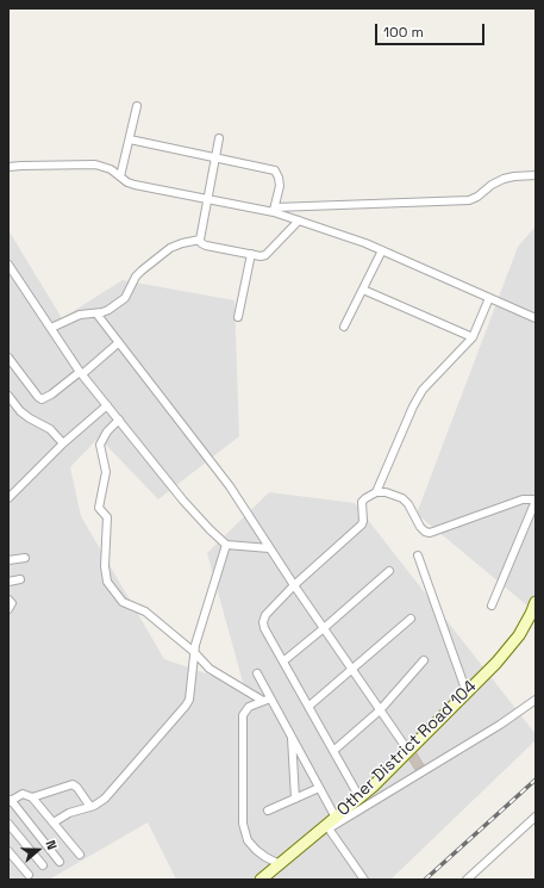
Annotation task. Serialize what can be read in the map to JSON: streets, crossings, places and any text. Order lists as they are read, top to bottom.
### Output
{
  "streets": {
    "street": ["Other District Road 104"]
  },
  "scale_bar": "100 m",
  "north": "right"
}
